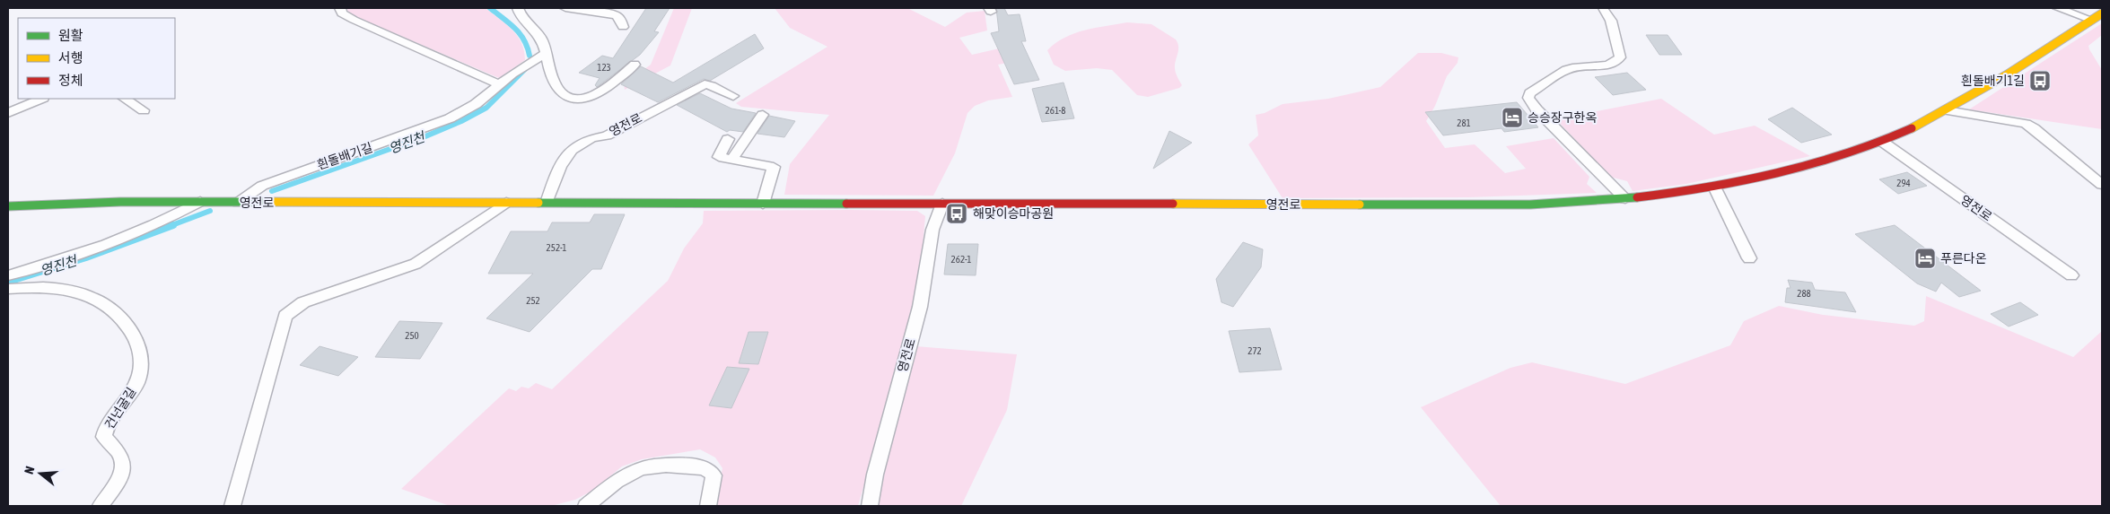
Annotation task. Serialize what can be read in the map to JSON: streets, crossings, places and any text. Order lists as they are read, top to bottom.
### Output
{
  "streets": {
    "street": ["영전로"],
    "lane": ["흰돌배기길", "건넌굴길"]
  },
  "crossings": [
    ["영전로", "흰돌배기길"]
  ],
  "water": ["영진천"],
  "places": {
    "bus stop": ["흰돌배기1길", "해맞이승마공원"],
    "hotel": ["승승장구한옥", "푸른다온"]
  },
  "house_numbers": [
    "123",
    "261-8",
    "281",
    "294",
    "252-1",
    "262-1",
    "288",
    "252",
    "250",
    "272"
  ],
  "legend": ["원활", "서행", "정체"],
  "north": "left"
}
